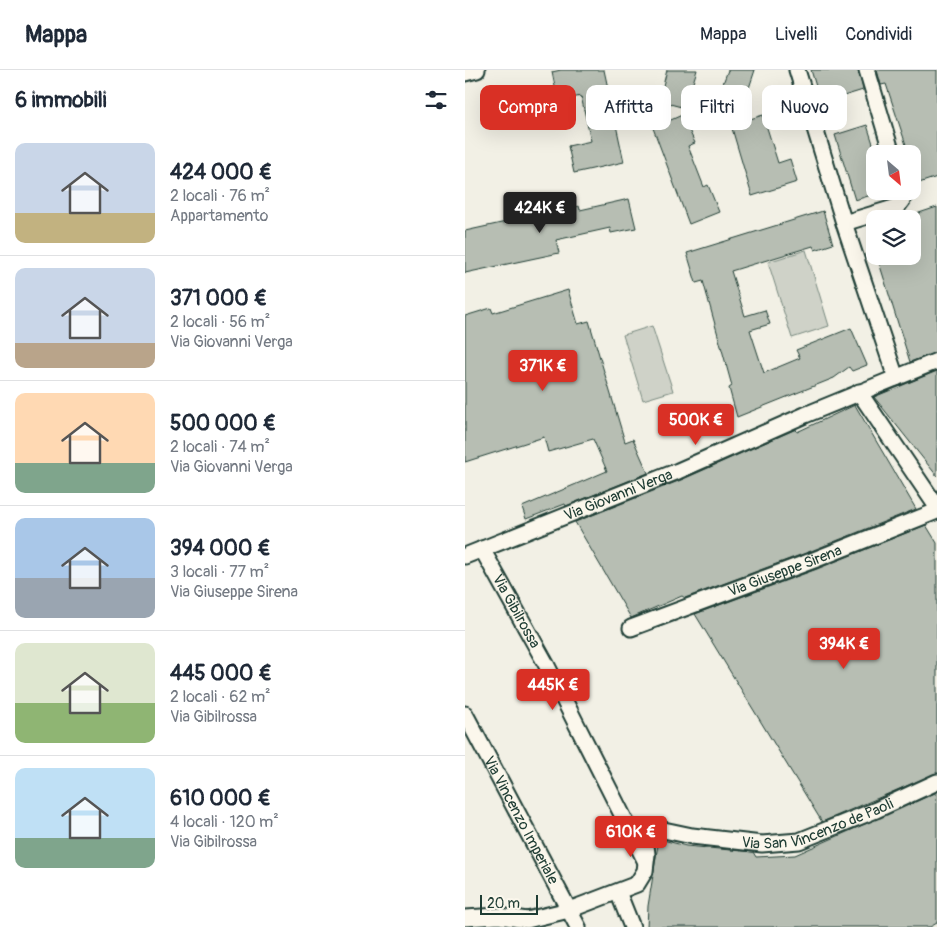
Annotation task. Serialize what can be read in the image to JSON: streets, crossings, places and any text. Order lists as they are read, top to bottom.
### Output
{
  "streets": {
    "street": [
      "Via Giovanni Verga",
      "Via Giuseppe Sirena",
      "Via Gibilrossa",
      "Via San Vincenzo de Paoli",
      "Via Vincenzo Imperiale"
    ]
  },
  "crossings": [
    ["Via Giovanni Verga", "Via Gibilrossa"],
    ["Via Gibilrossa", "Via San Vincenzo de Paoli"]
  ],
  "scale_bar": "20 m",
  "north": "bottom right",
  "page": {
    "header": "Mappa",
    "nav": ["Mappa", "Livelli", "Condividi"],
    "heading": "6 immobili",
    "chip": [
      "Compra",
      "Affitta",
      "Filtri",
      "Nuovo"
    ],
    "list": [
      {
        "name": "424 000 €",
        "note": "2 locali · 76 m² · Appartamento"
      },
      {
        "name": "371 000 €",
        "note": "2 locali · 56 m² · Via Giovanni Verga"
      },
      {
        "name": "500 000 €",
        "note": "2 locali · 74 m² · Via Giovanni Verga"
      },
      {
        "name": "394 000 €",
        "note": "3 locali · 77 m² · Via Giuseppe Sirena"
      },
      {
        "name": "445 000 €",
        "note": "2 locali · 62 m² · Via Gibilrossa"
      },
      {
        "name": "610 000 €",
        "note": "4 locali · 120 m² · Via Gibilrossa"
      }
    ],
    "price": [
      "424K €",
      "371K €",
      "500K €",
      "394K €",
      "445K €",
      "610K €"
    ],
    "scale": "20 m"
  }
}
